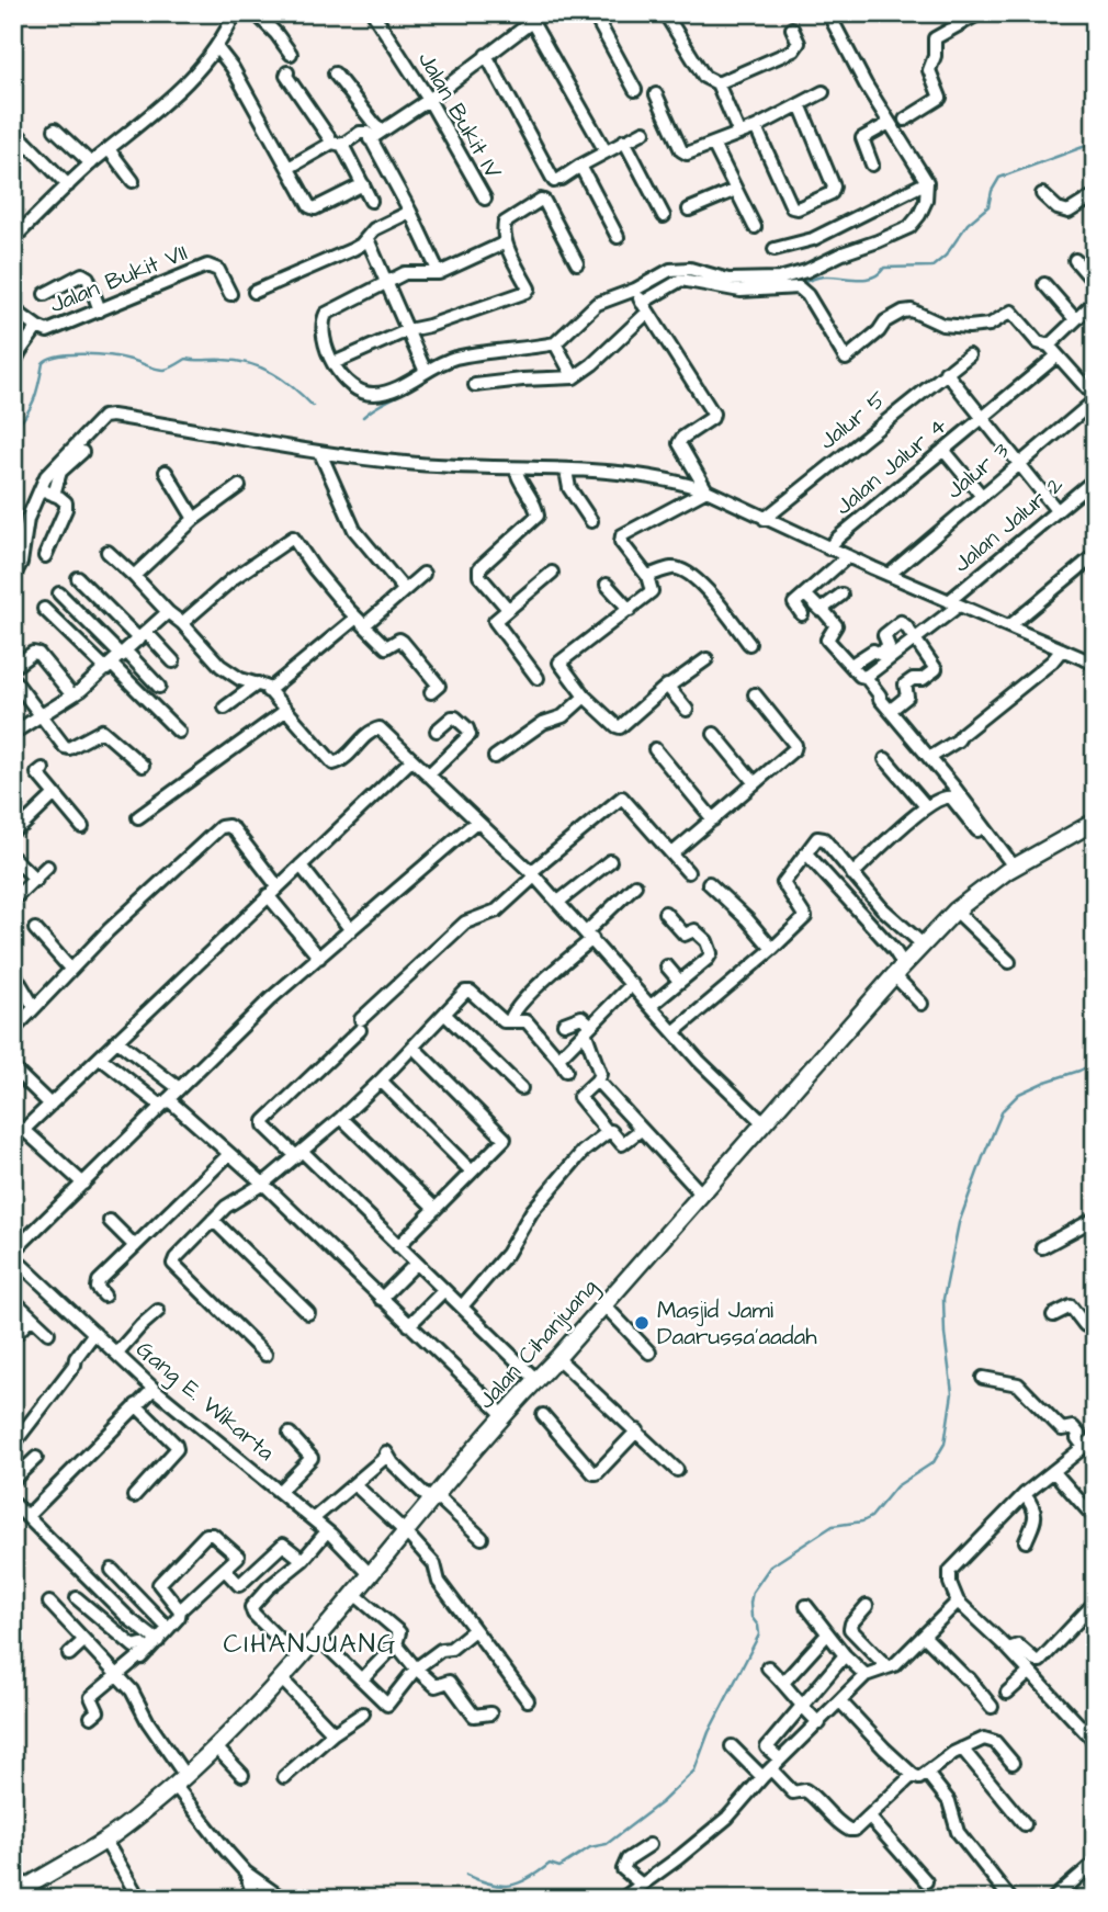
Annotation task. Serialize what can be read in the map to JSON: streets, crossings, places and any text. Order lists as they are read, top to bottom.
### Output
{
  "streets": {
    "main road": ["Jalan Cihanjuang"],
    "street": [
      "Jalan Bukit IV",
      "Jalan Bukit VII",
      "Jalur 5",
      "Jalan Jalur 4",
      "Jalur 3",
      "Jalan Jalur 2",
      "Gang E. Wikarta"
    ]
  },
  "crossings": [
    ["Jalan Cihanjuang", "Gang E. Wikarta"]
  ],
  "districts": ["CIHANJUANG"],
  "places": ["Masjid Jami Daarussa'aadah"]
}
